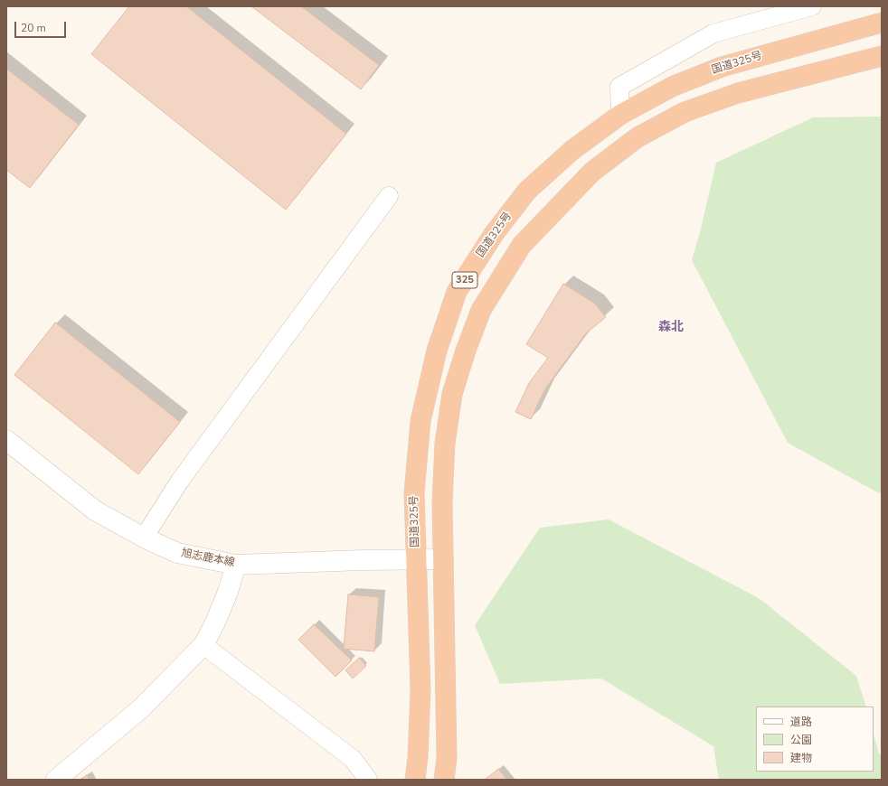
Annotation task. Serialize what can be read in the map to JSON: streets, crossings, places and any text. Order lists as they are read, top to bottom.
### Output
{
  "streets": {
    "highway": ["国道325号", "325"],
    "main road": ["旭志鹿本線"]
  },
  "crossings": [
    ["国道325号", "旭志鹿本線"],
    ["325", "旭志鹿本線"]
  ],
  "districts": ["森北"],
  "legend": ["道路", "公園", "建物"],
  "scale_bar": "20 m"
}
